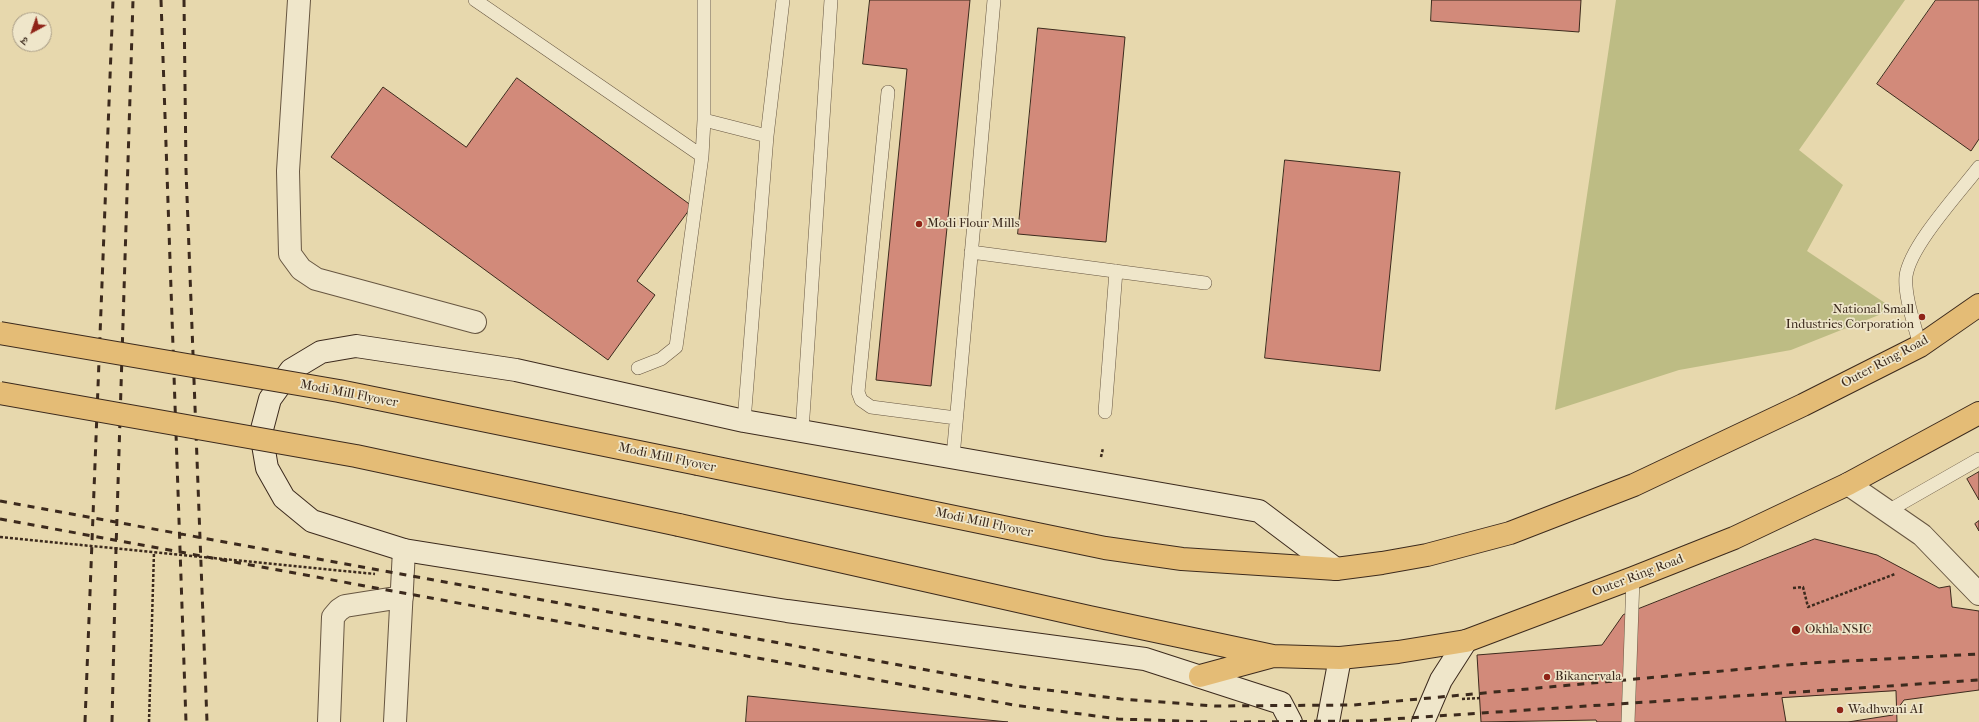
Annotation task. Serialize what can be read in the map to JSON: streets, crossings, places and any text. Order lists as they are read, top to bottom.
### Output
{
  "streets": {
    "main road": ["Outer Ring Road", "Modi Mill Flyover"]
  },
  "crossings": [
    ["Outer Ring Road", "Modi Mill Flyover"]
  ],
  "places": [
    "Modi Flour Mills",
    "National Small Industries Corporation",
    "Okhla NSIC",
    "Bikanervala",
    "Wadhwani AI"
  ],
  "north": "bottom left"
}
